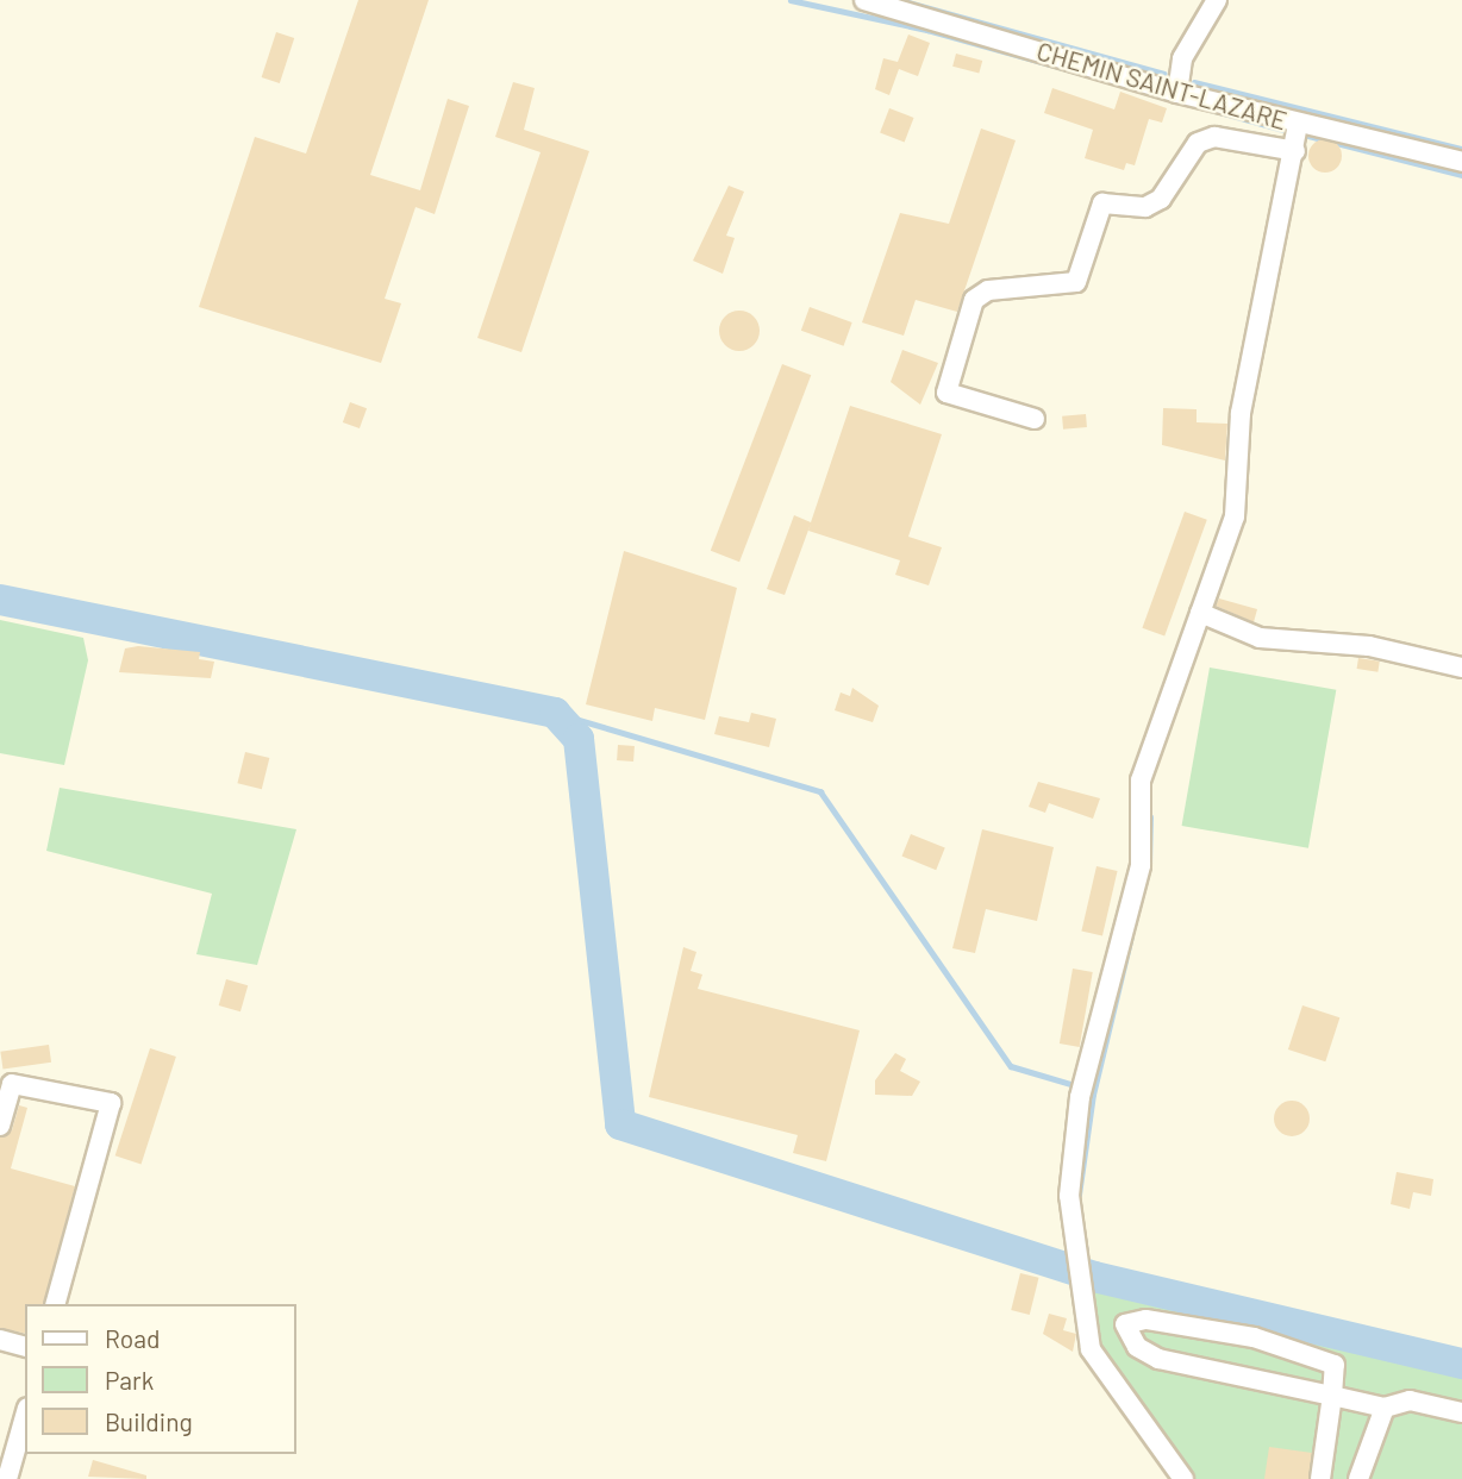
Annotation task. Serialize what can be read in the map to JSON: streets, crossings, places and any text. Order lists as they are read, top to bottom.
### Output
{
  "streets": {
    "street": ["CHEMIN SAINT-LAZARE"]
  },
  "legend": ["Road", "Park", "Building"]
}
